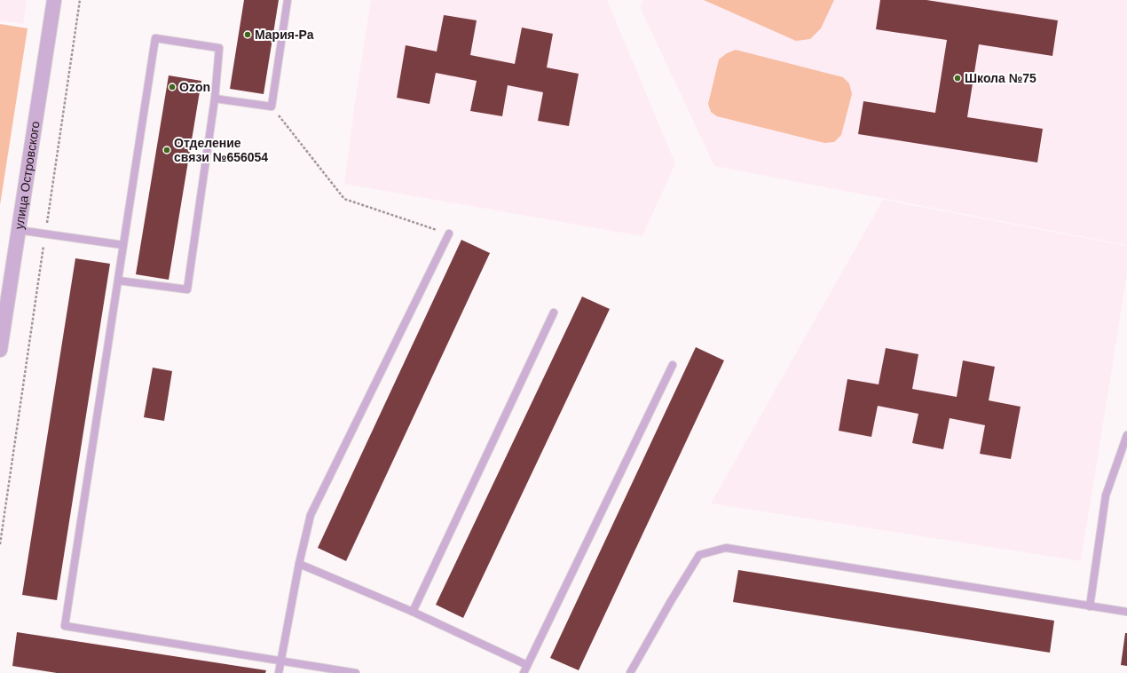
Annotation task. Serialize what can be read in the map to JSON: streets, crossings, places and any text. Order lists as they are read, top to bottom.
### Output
{
  "streets": {
    "street": ["улица Островского"]
  },
  "places": [
    "Мария-Ра",
    "Школа №75",
    "Ozon",
    "Отделение связи №656054"
  ]
}
